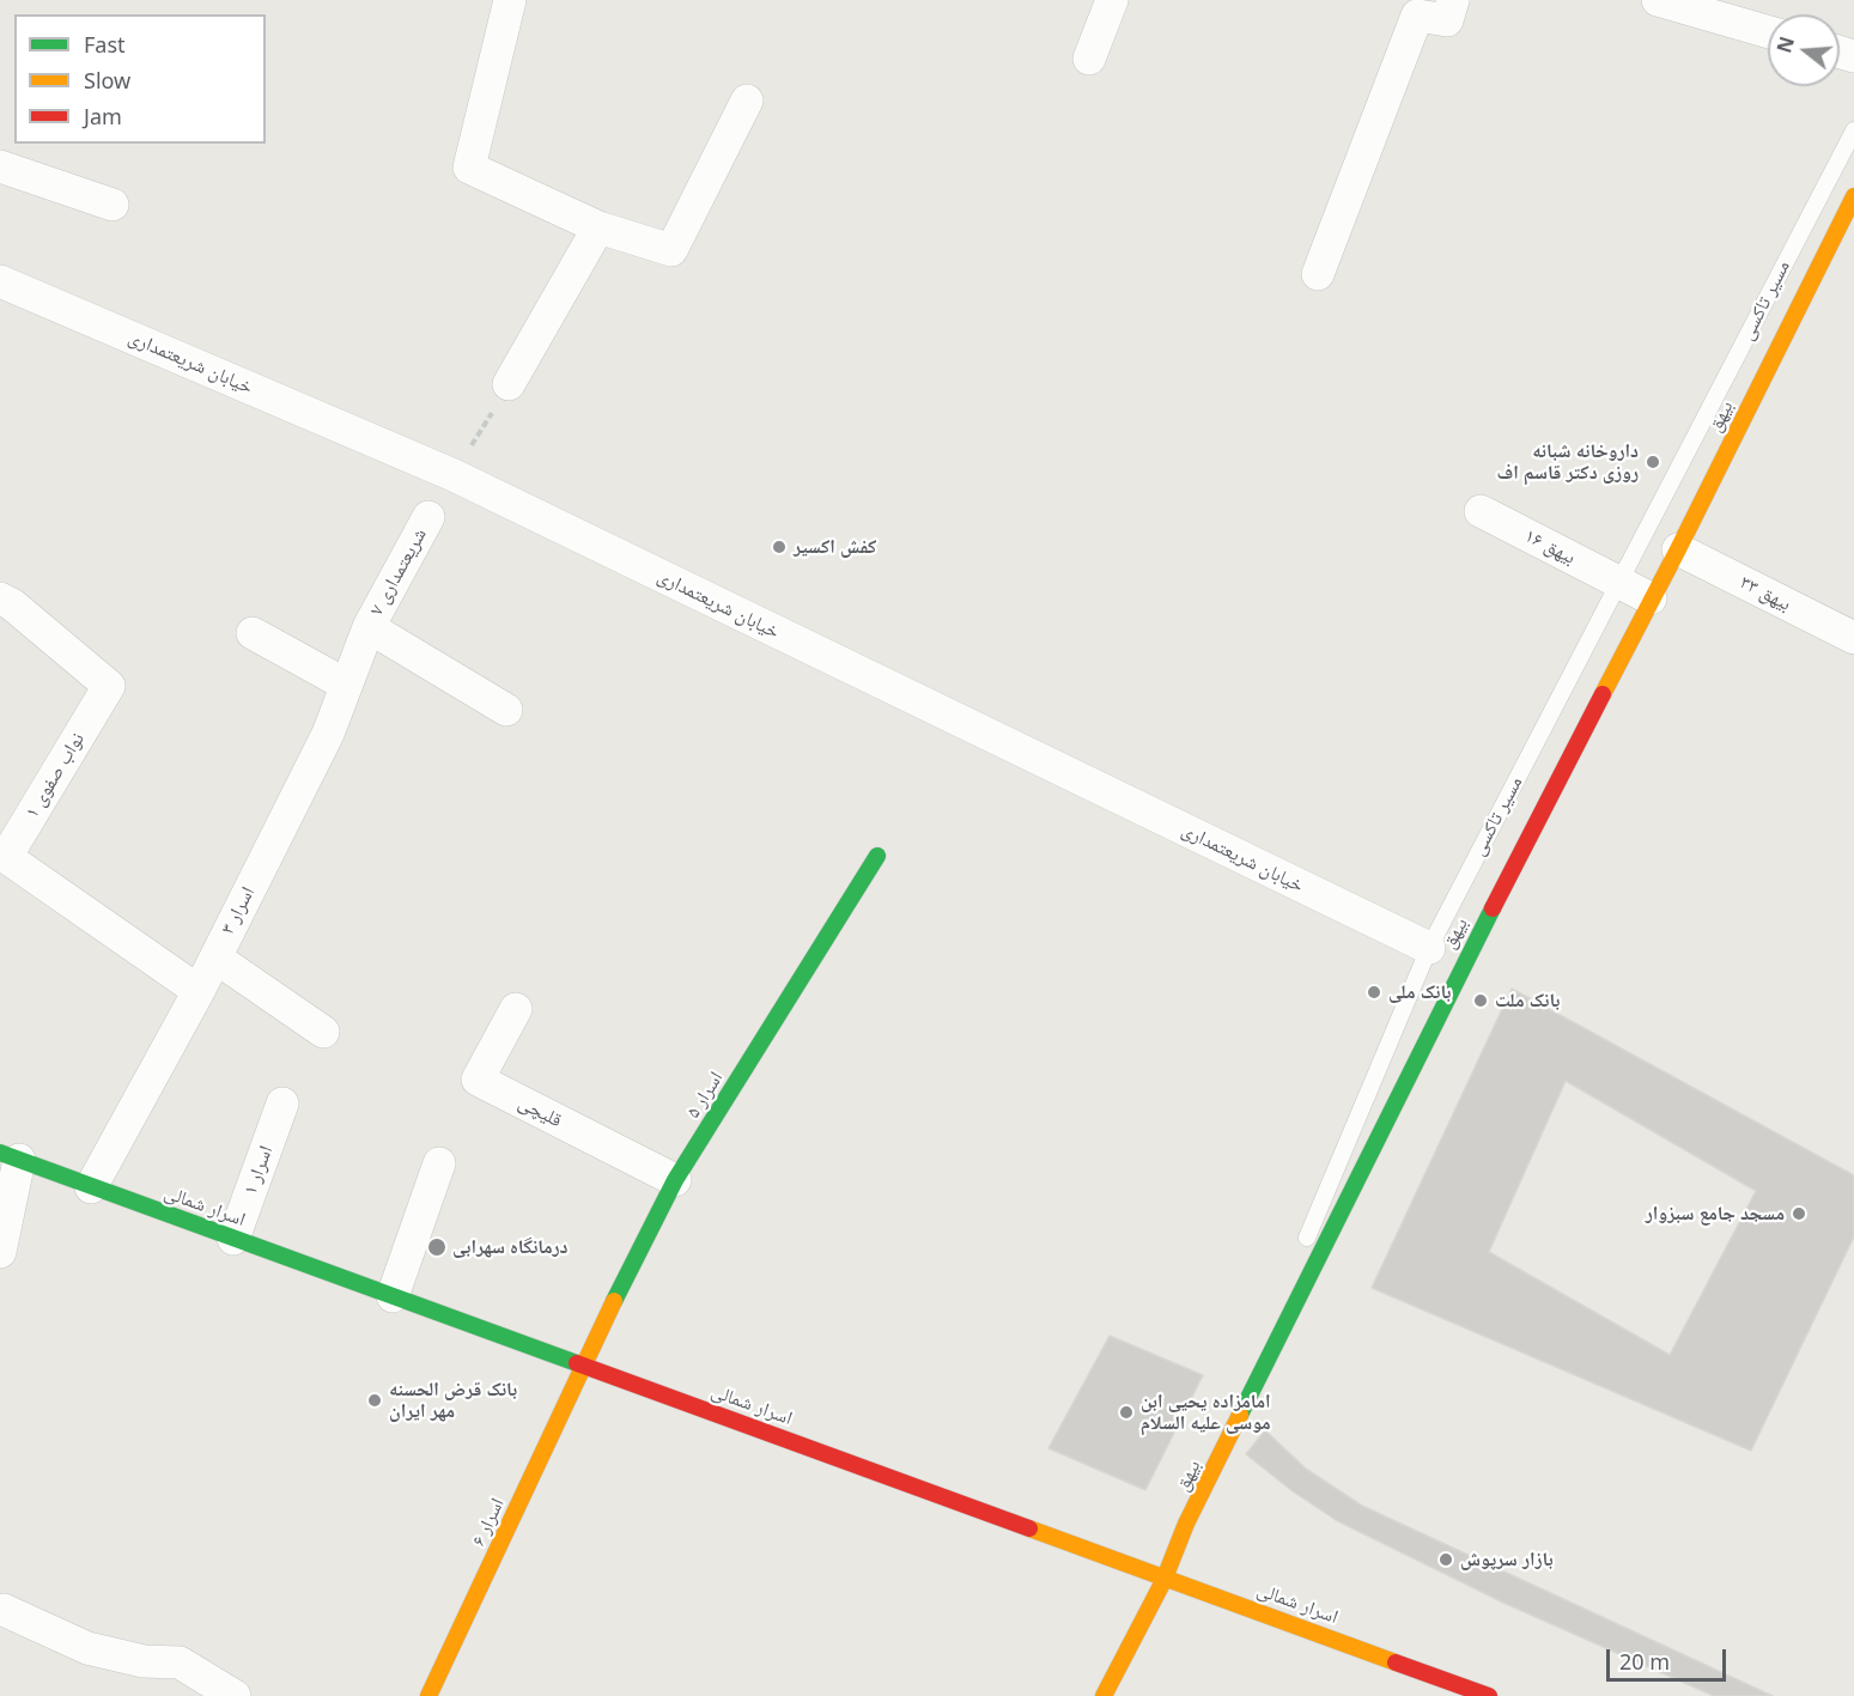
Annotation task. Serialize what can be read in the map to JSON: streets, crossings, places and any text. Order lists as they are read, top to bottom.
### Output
{
  "streets": {
    "main road": [
      "بیهق",
      "اسرار ۵",
      "اسرار شمالی",
      "اسرار ۶"
    ],
    "street": [
      "خیابان شریعتمداری",
      "بیهق ۱۶",
      "شریعتمداری ۷",
      "بیهق ۳۳",
      "نواب صفوی ۱",
      "اسرار ۳",
      "قلیچی",
      "اسرار ۱"
    ],
    "lane": ["مسیر تاکسی"]
  },
  "crossings": [
    ["مسیر تاکسی", "خیابان شریعتمداری"],
    ["مسیر تاکسی", "بیهق ۱۶"],
    ["بیهق", "بیهق ۱۶"],
    ["بیهق", "بیهق ۳۳"],
    ["بیهق", "اسرار شمالی"],
    ["شریعتمداری ۷", "اسرار ۳"],
    ["نواب صفوی ۱", "اسرار ۳"],
    ["اسرار ۳", "اسرار شمالی"],
    ["اسرار ۵", "قلیچی"],
    ["اسرار ۵", "اسرار شمالی"],
    ["اسرار ۵", "اسرار ۶"],
    ["اسرار ۱", "اسرار شمالی"],
    ["اسرار شمالی", "اسرار ۶"]
  ],
  "places": [
    "داروخانه شبانه روزی دکتر قاسم اف",
    "کفش اکسیر",
    "بانک ملی",
    "بانک ملت",
    "مسجد جامع سبزوار",
    "درمانگاه سهرابی",
    "بانک قرض الحسنه مهر ایران",
    "امامزاده یحیی ابن موسی علیه السلام",
    "بازار سرپوش"
  ],
  "legend": ["Fast", "Slow", "Jam"],
  "scale_bar": "20 m",
  "north": "left"
}
